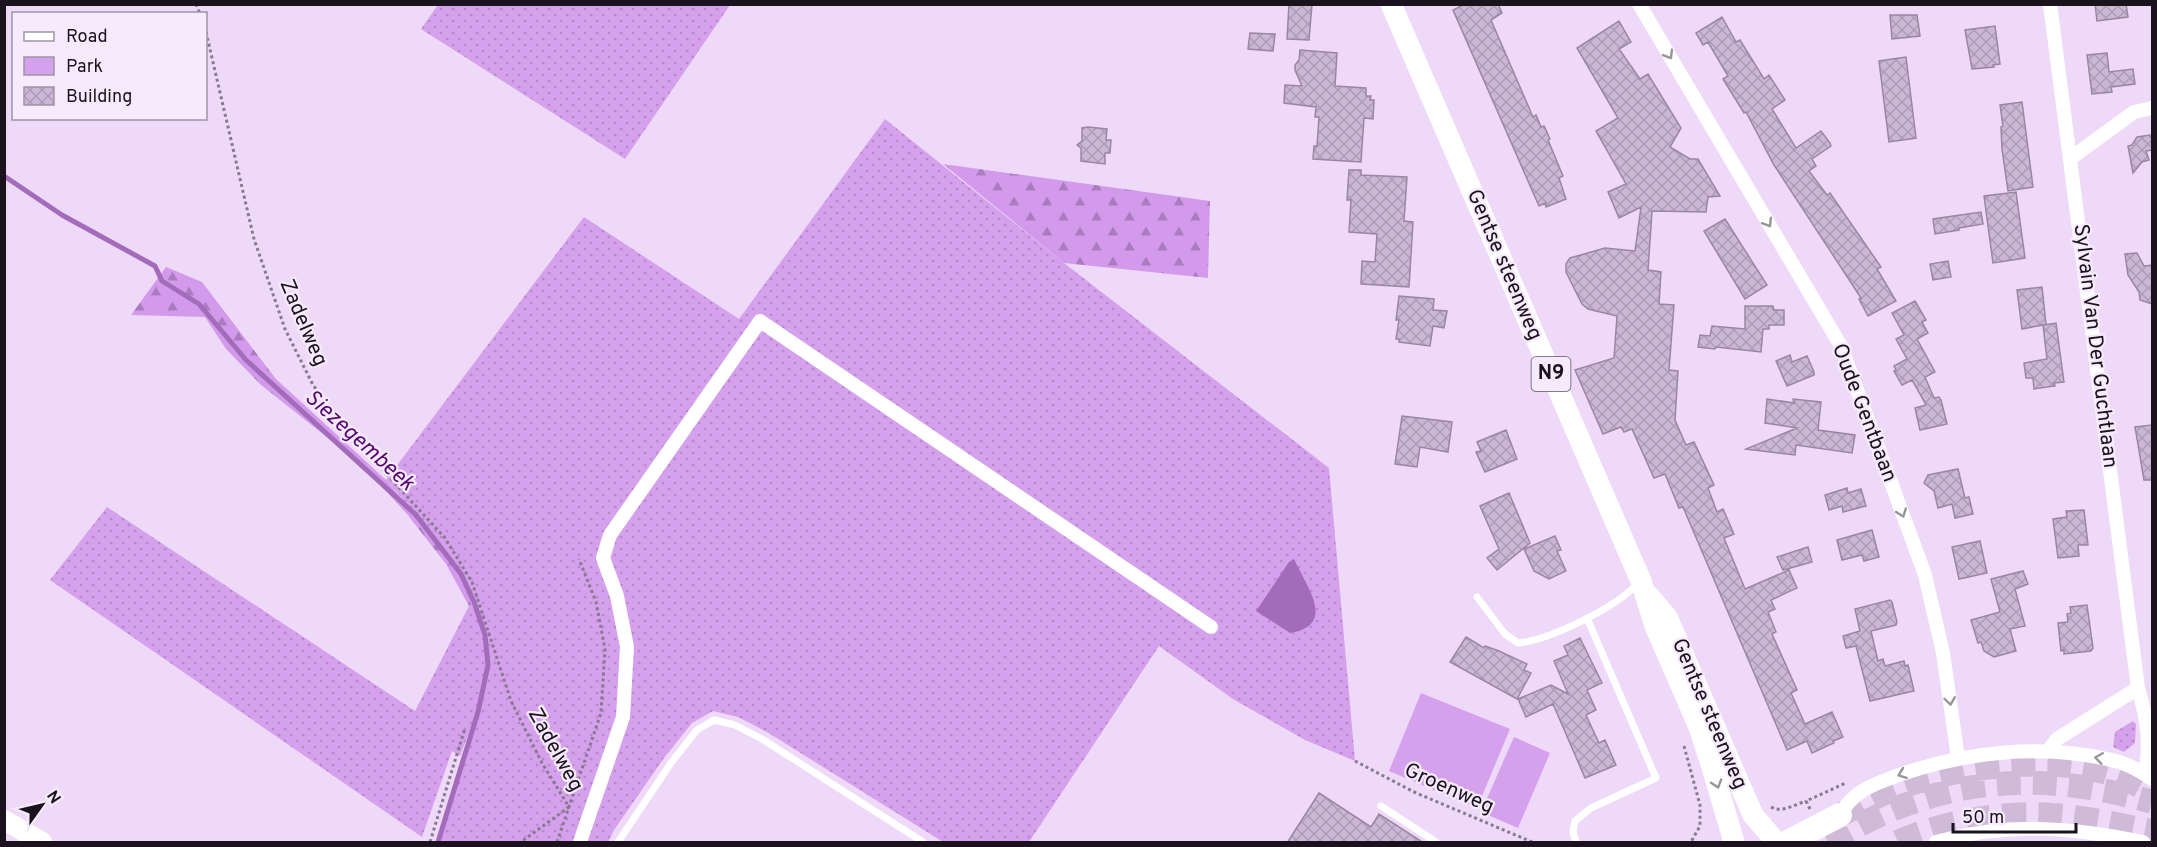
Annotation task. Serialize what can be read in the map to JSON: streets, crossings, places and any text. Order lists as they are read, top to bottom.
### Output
{
  "streets": {
    "main road": ["Gentse steenweg", "N9"],
    "street": ["Sylvain Van Der Guchtlaan", "Oude Gentbaan"],
    "path": ["Zadelweg", "Groenweg"]
  },
  "one_way": ["Oude Gentbaan"],
  "water": ["Siezegembeek"],
  "legend": ["Road", "Park", "Building"],
  "scale_bar": "50 m",
  "north": "top right"
}
